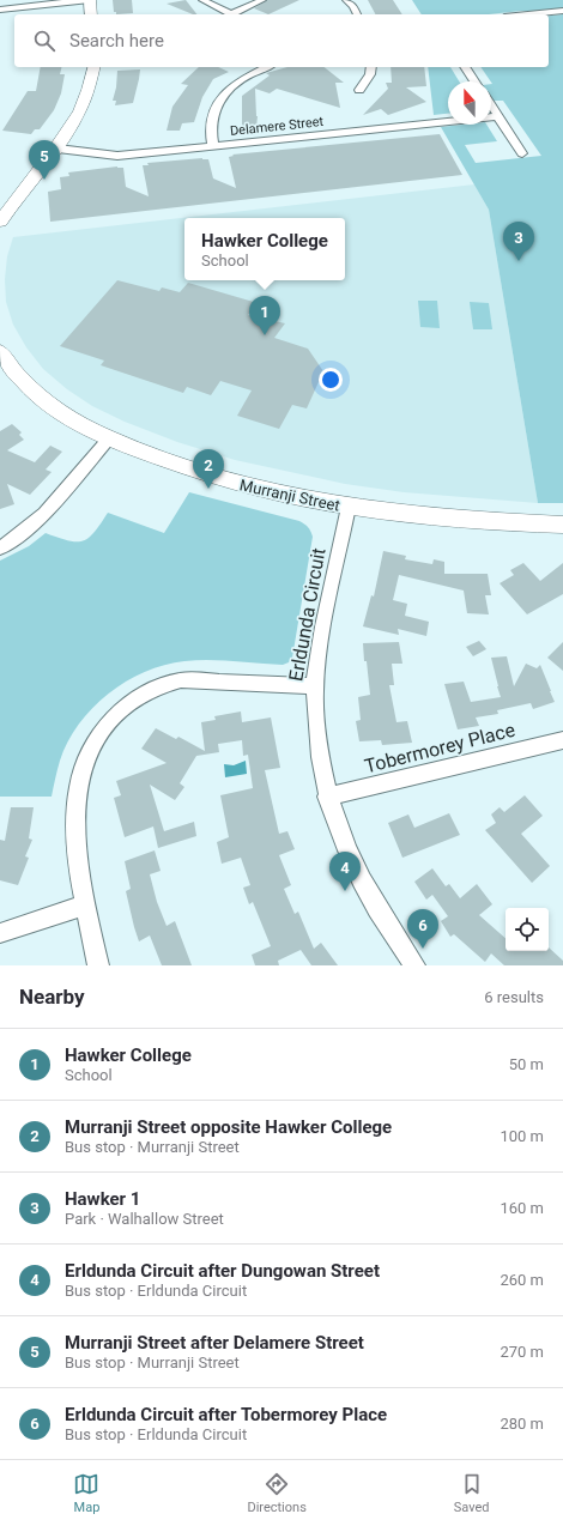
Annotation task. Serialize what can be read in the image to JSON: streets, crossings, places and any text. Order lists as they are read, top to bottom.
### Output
{
  "streets": {
    "street": [
      "Delamere Street",
      "Murranji Street",
      "Erldunda Circuit",
      "Tobermorey Place"
    ]
  },
  "crossings": [
    ["Murranji Street", "Erldunda Circuit"],
    ["Erldunda Circuit", "Tobermorey Place"]
  ],
  "north": "top",
  "page": {
    "search": "Search here",
    "pins": [
      "5",
      "3",
      "1",
      "2",
      "4",
      "6"
    ],
    "popup": ["Hawker College", "School"],
    "heading": ["Nearby", "6 results"],
    "list": [
      {
        "mark": "1",
        "name": "Hawker College",
        "note": "School",
        "value": "50 m"
      },
      {
        "mark": "2",
        "name": "Murranji Street opposite Hawker College",
        "note": "Bus stop · Murranji Street",
        "value": "100 m"
      },
      {
        "mark": "3",
        "name": "Hawker 1",
        "note": "Park · Walhallow Street",
        "value": "160 m"
      },
      {
        "mark": "4",
        "name": "Erldunda Circuit after Dungowan Street",
        "note": "Bus stop · Erldunda Circuit",
        "value": "260 m"
      },
      {
        "mark": "5",
        "name": "Murranji Street after Delamere Street",
        "note": "Bus stop · Murranji Street",
        "value": "270 m"
      },
      {
        "mark": "6",
        "name": "Erldunda Circuit after Tobermorey Place",
        "note": "Bus stop · Erldunda Circuit",
        "value": "280 m"
      }
    ],
    "nav": ["Map", "Directions", "Saved"]
  }
}
